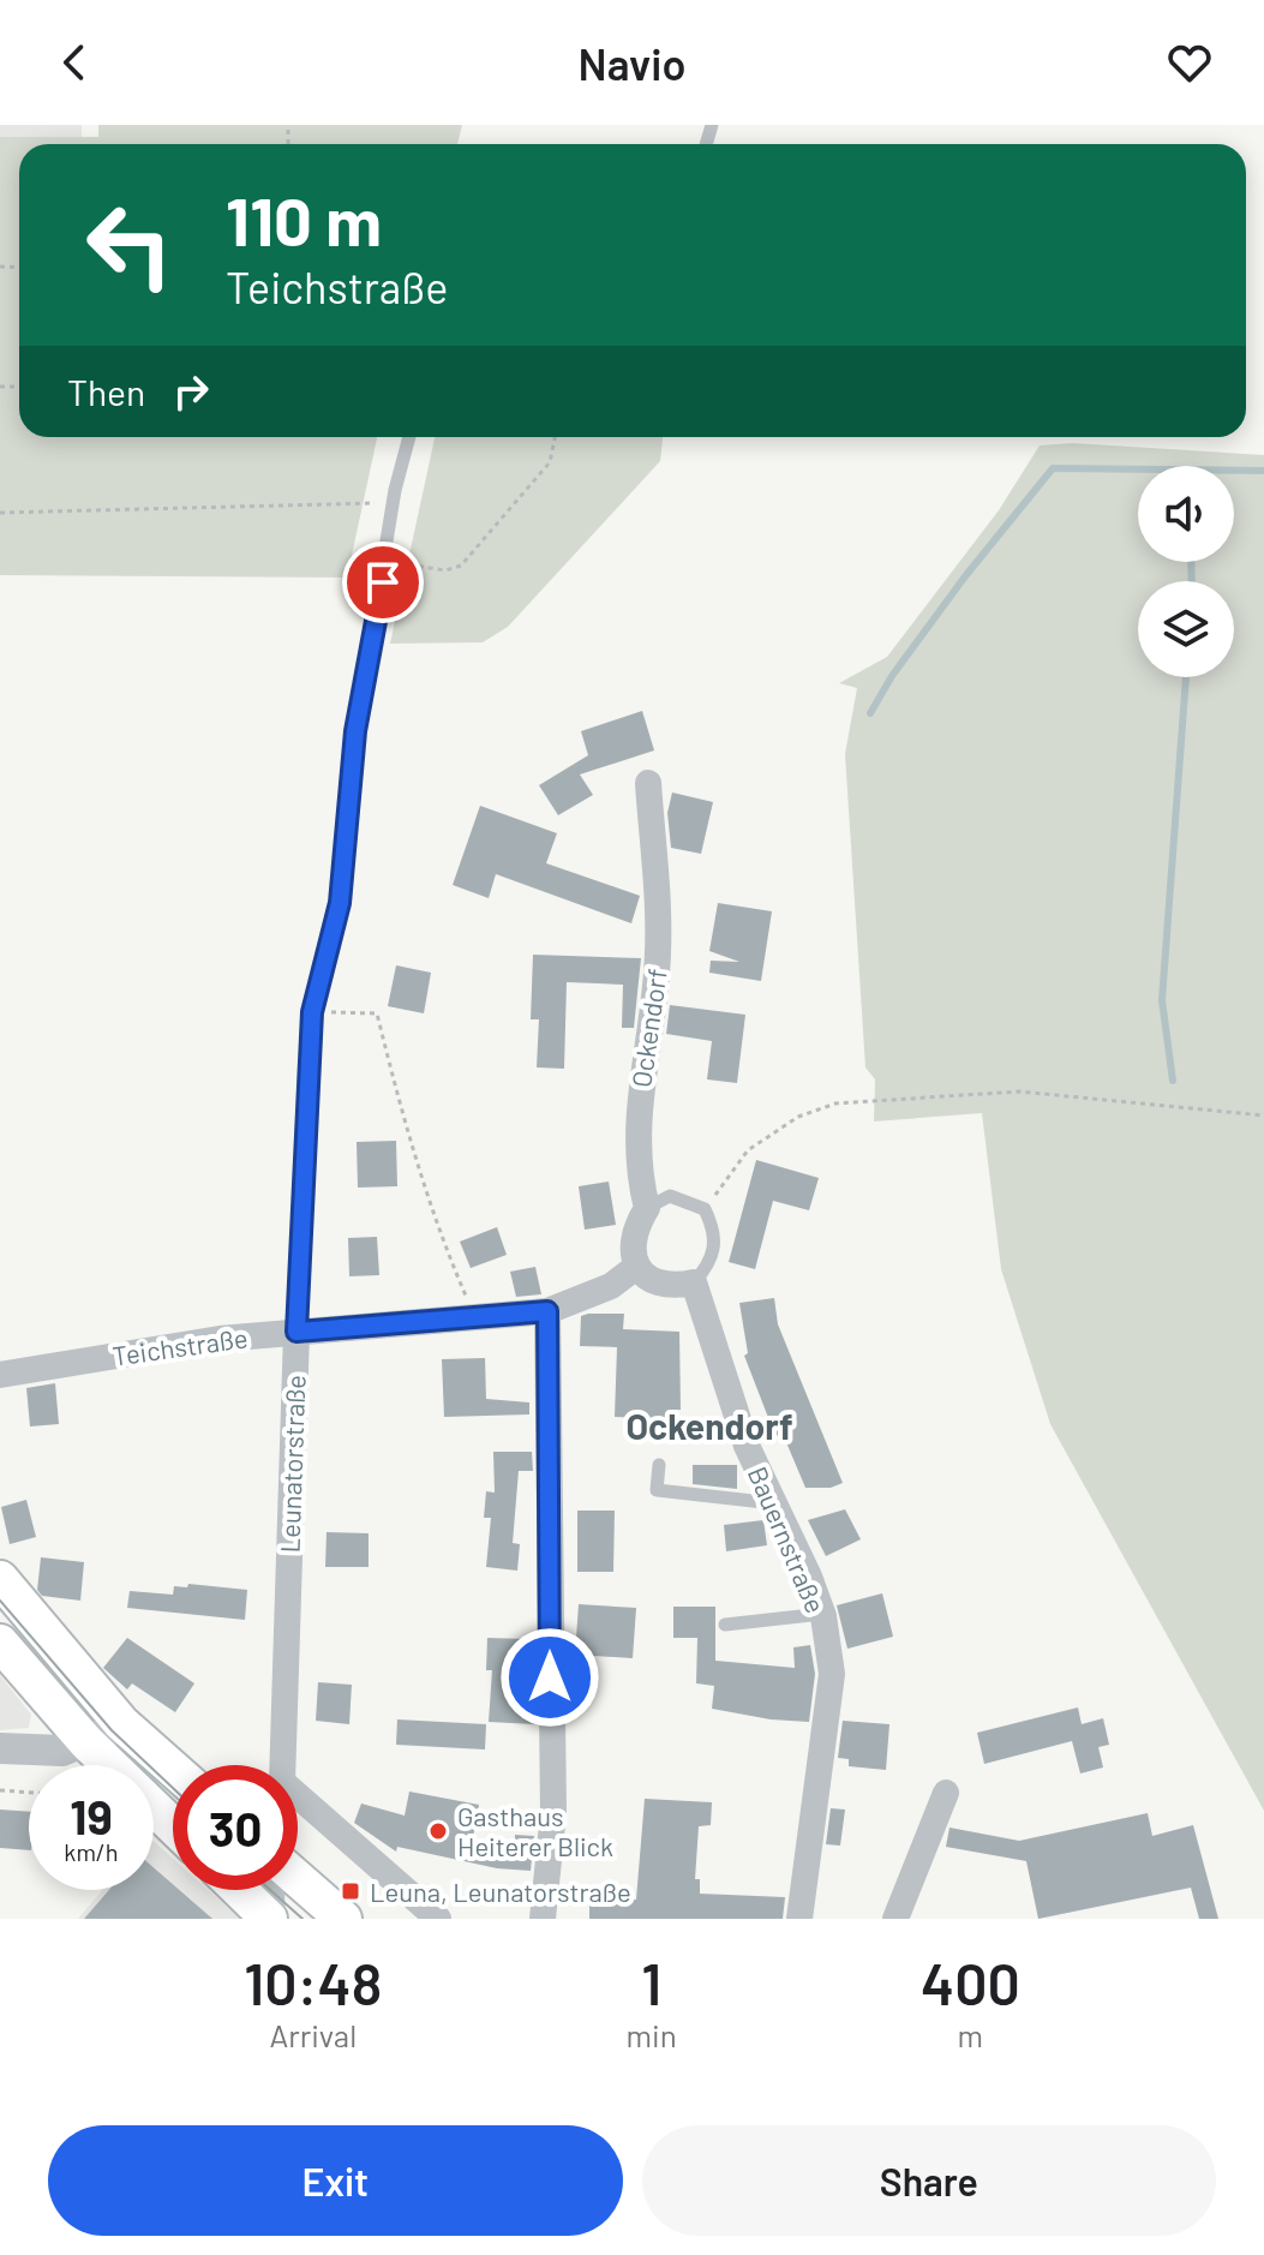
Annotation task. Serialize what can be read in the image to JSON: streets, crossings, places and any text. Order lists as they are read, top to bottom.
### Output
{
  "streets": {
    "street": [
      "Ockendorf",
      "Teichstraße",
      "Leunatorstraße",
      "Bauernstraße"
    ]
  },
  "crossings": [
    ["Ockendorf", "Teichstraße"],
    ["Ockendorf", "Bauernstraße"],
    ["Teichstraße", "Leunatorstraße"],
    ["Teichstraße", "Bauernstraße"]
  ],
  "districts": ["Ockendorf"],
  "places": {
    "other": ["Gasthaus Heiterer Blick"],
    "transit": ["Leuna, Leunatorstraße"]
  },
  "page": {
    "header": "Navio",
    "turn": ["110 m", "Teichstraße"],
    "then": "Then",
    "speed": "19 km/h",
    "limit": "30",
    "eta": [
      "10:48",
      "Arrival",
      "1",
      "min",
      "400",
      "m"
    ],
    "buttons": ["Exit", "Share"]
  }
}
